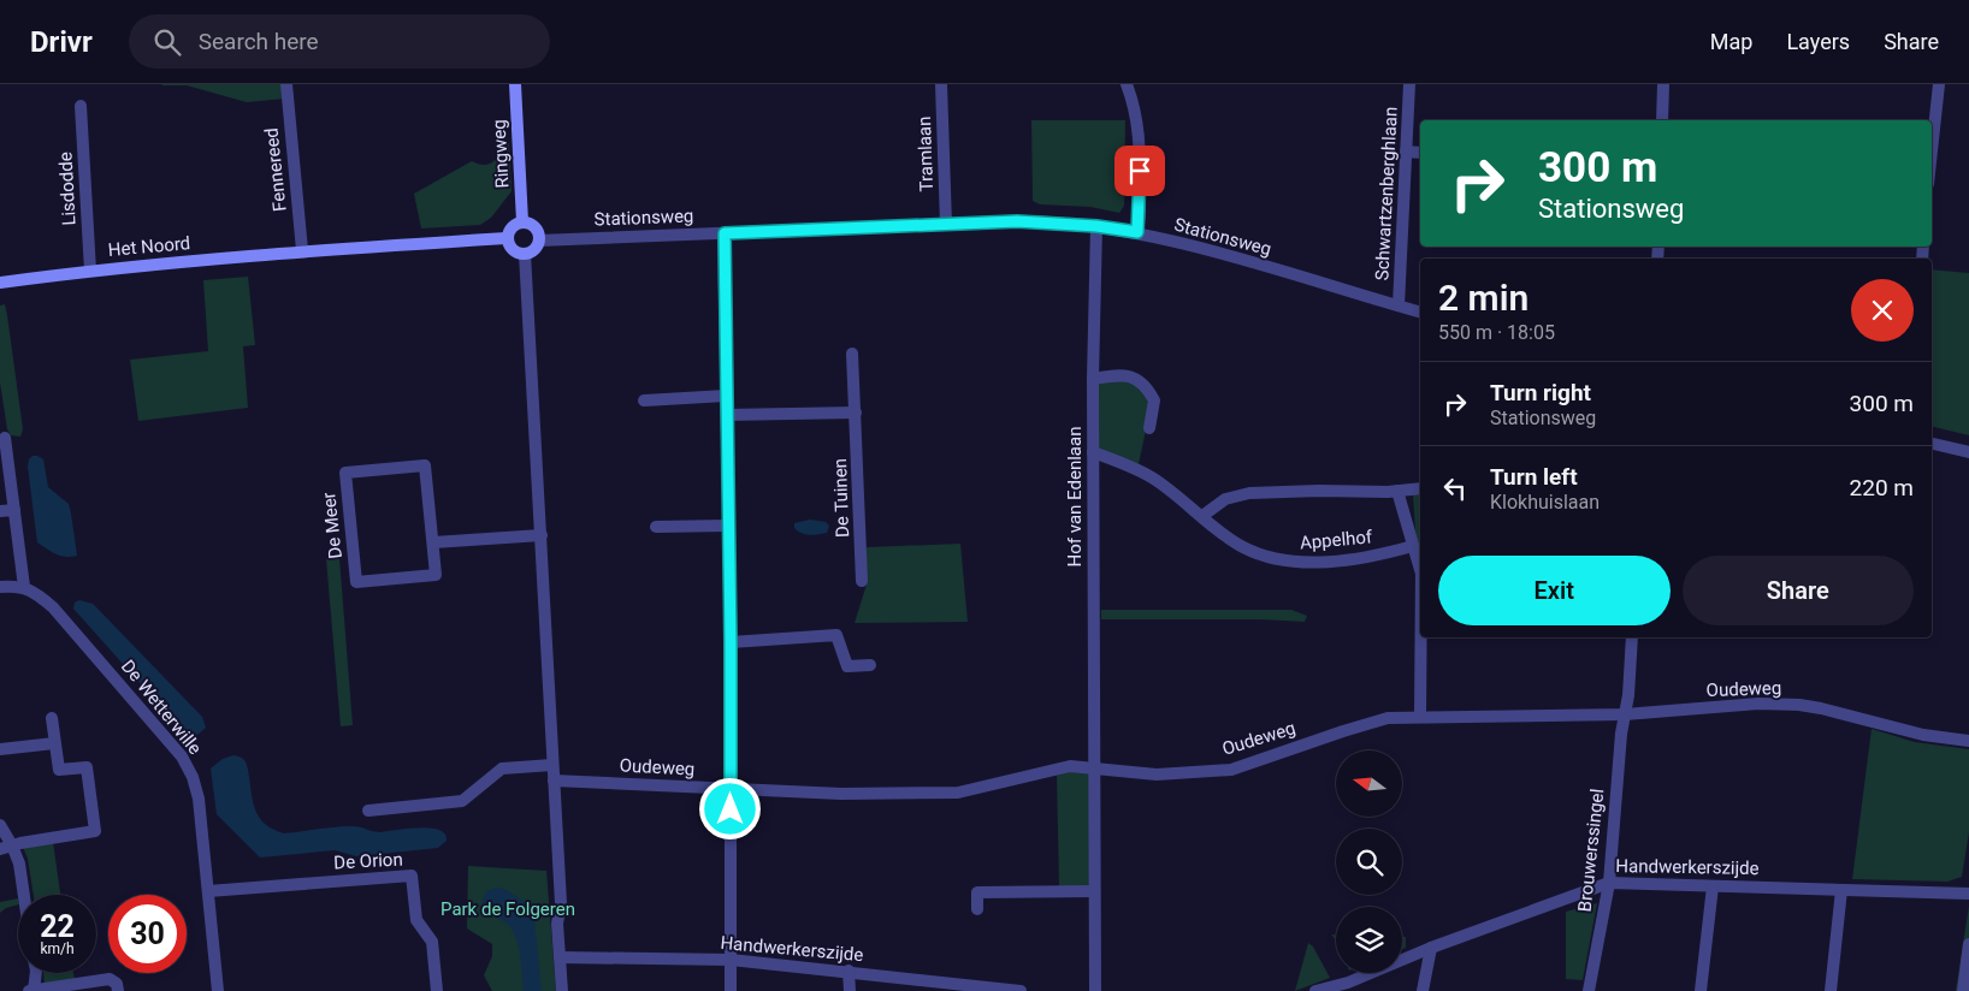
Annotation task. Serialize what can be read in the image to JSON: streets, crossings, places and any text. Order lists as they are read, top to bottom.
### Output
{
  "streets": {
    "main road": ["Ringweg", "Het Noord"],
    "street": [
      "Tramlaan",
      "Fennereed",
      "Lisdodde",
      "Schwartzenberghlaan",
      "Stationsweg",
      "Hof van Edenlaan",
      "De Tuinen",
      "De Meer",
      "Appelhof",
      "Oudeweg",
      "De Wetterwille",
      "Brouwerssingel",
      "De Orion",
      "Handwerkerszijde"
    ]
  },
  "crossings": [
    ["Ringweg", "Stationsweg"],
    ["Tramlaan", "Stationsweg"],
    ["Fennereed", "Het Noord"],
    ["Lisdodde", "Het Noord"],
    ["Schwartzenberghlaan", "Stationsweg"],
    ["Stationsweg", "Hof van Edenlaan"],
    ["Hof van Edenlaan", "Appelhof"],
    ["Hof van Edenlaan", "Oudeweg"],
    ["Oudeweg", "Brouwerssingel"],
    ["De Wetterwille", "De Orion"],
    ["Brouwerssingel", "Handwerkerszijde"]
  ],
  "parks": ["Park de Folgeren"],
  "north": "left",
  "page": {
    "header": "Drivr",
    "search": "Search here",
    "nav": ["Map", "Layers", "Share"],
    "turn": ["300 m", "Stationsweg"],
    "heading": ["2 min", "550 m · 18:05"],
    "list": [
      {
        "name": "Turn right",
        "note": "Stationsweg",
        "value": "300 m"
      },
      {
        "name": "Turn left",
        "note": "Klokhuislaan",
        "value": "220 m"
      }
    ],
    "buttons": ["Exit", "Share"],
    "speed": "22 km/h",
    "limit": "30"
  }
}
